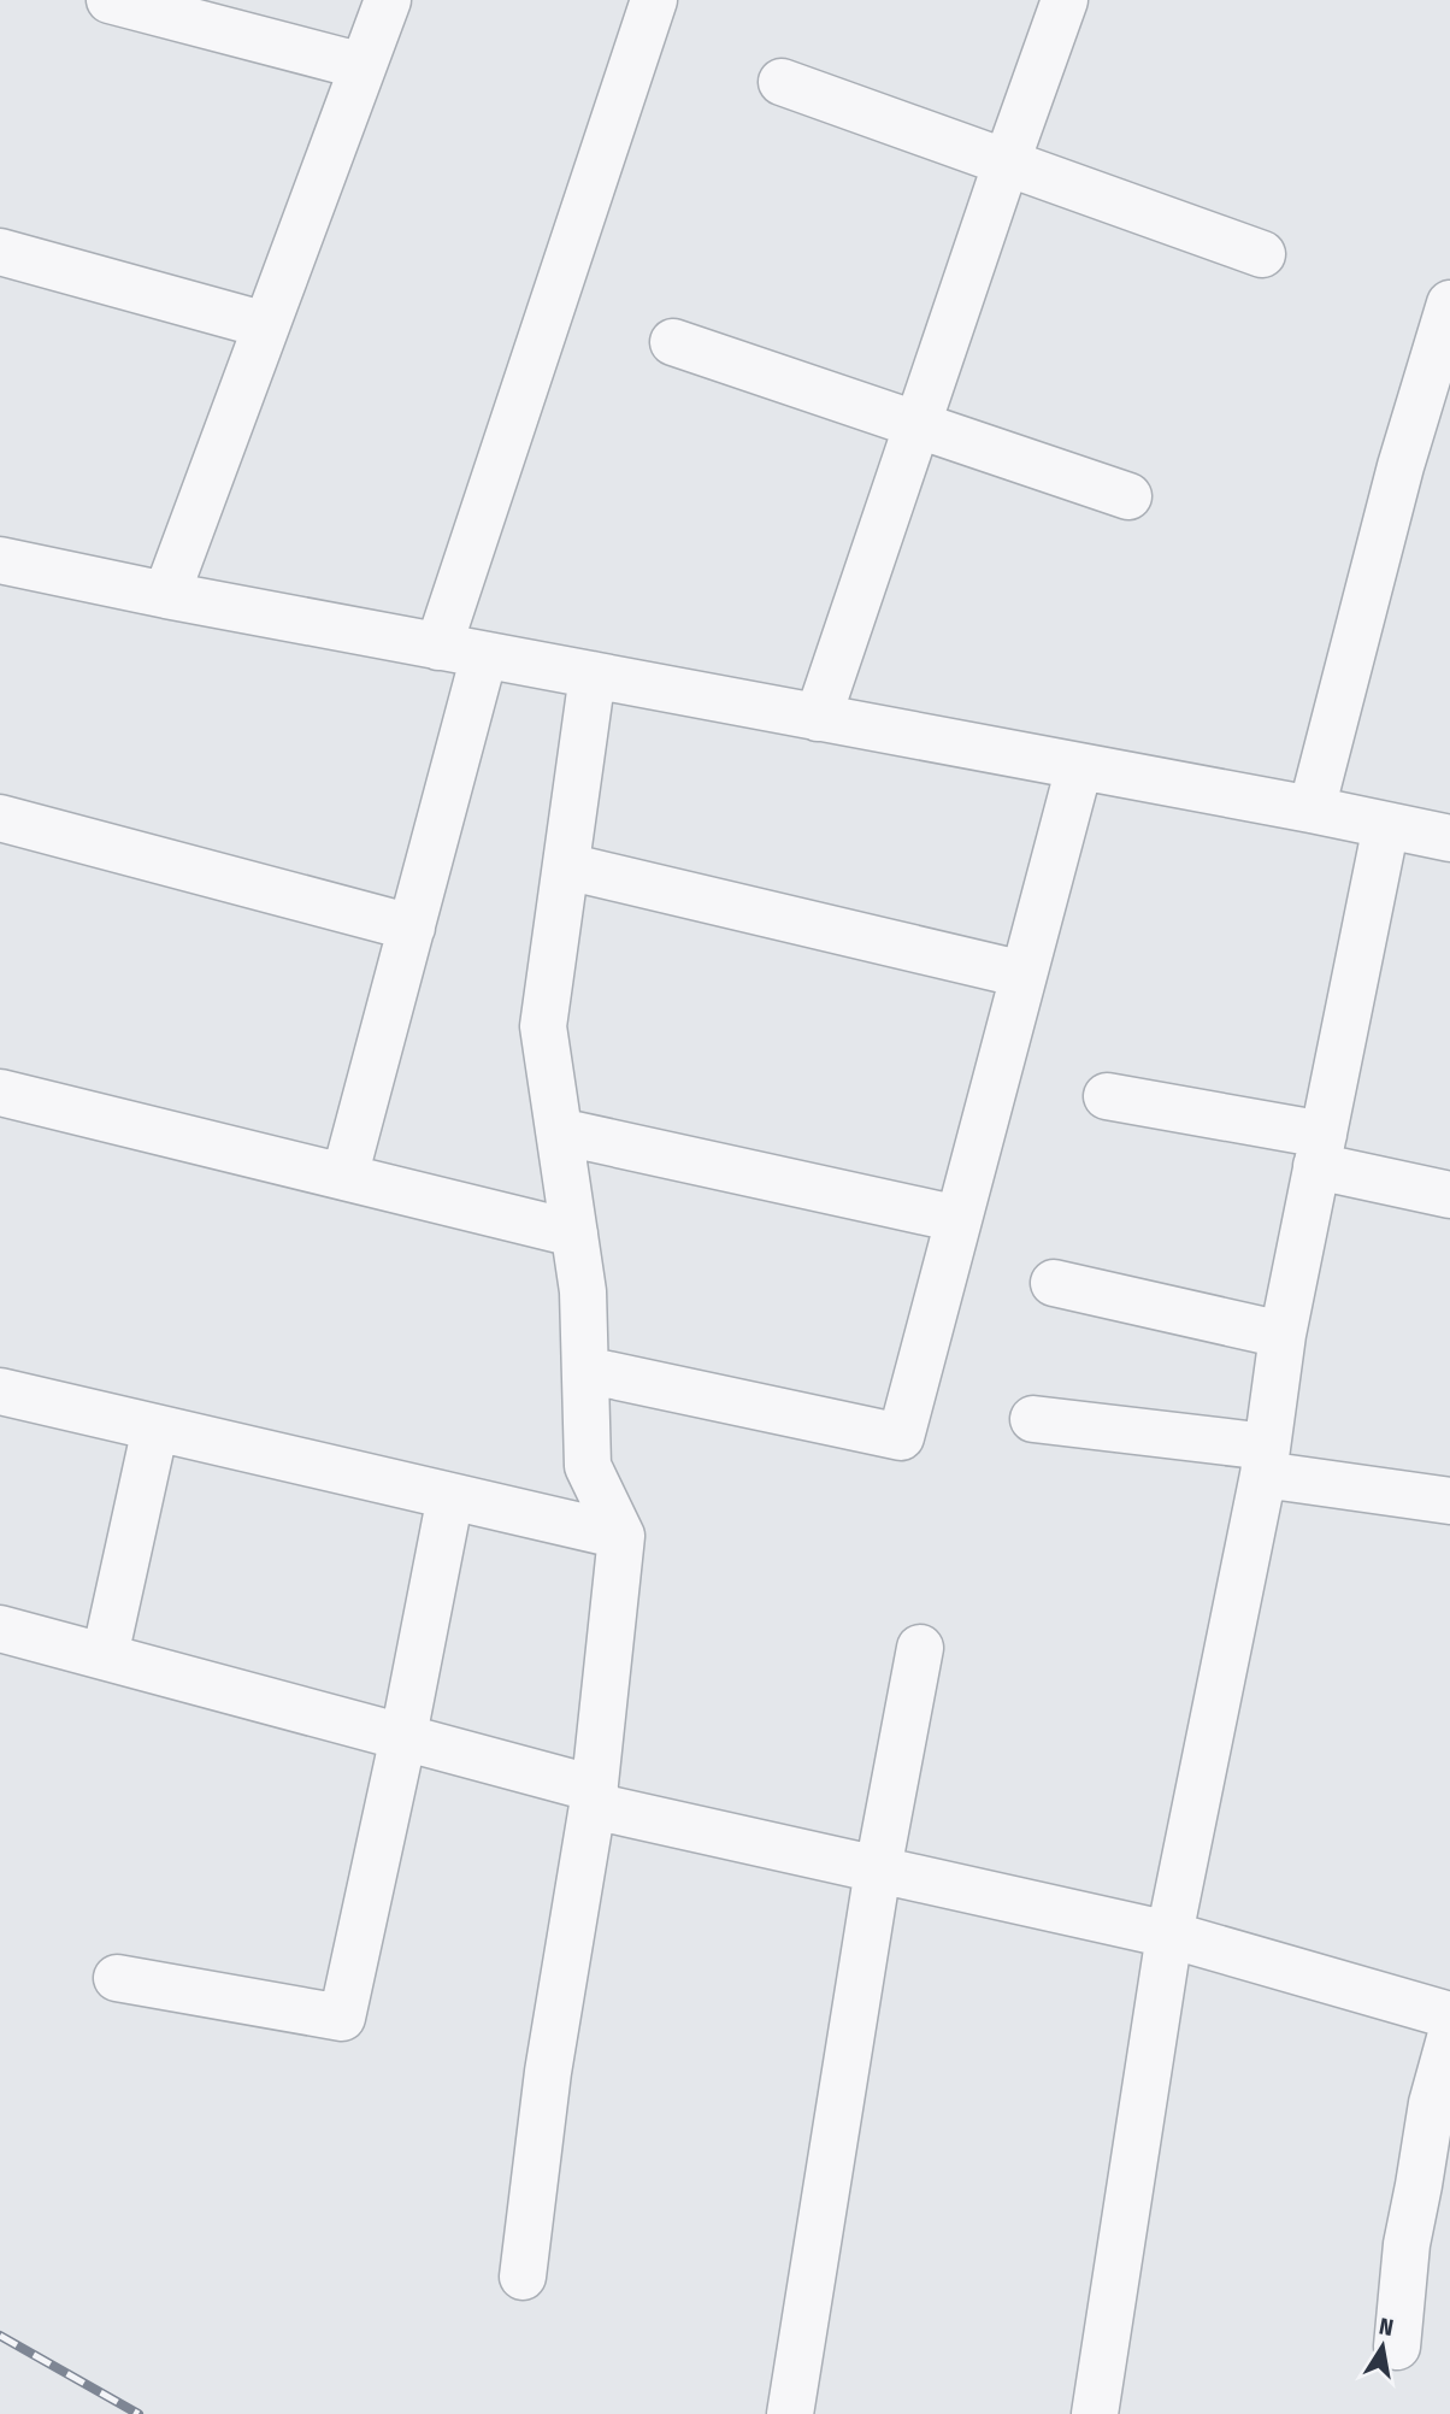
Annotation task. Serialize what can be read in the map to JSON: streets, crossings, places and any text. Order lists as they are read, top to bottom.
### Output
{
  "north": "top"
}
